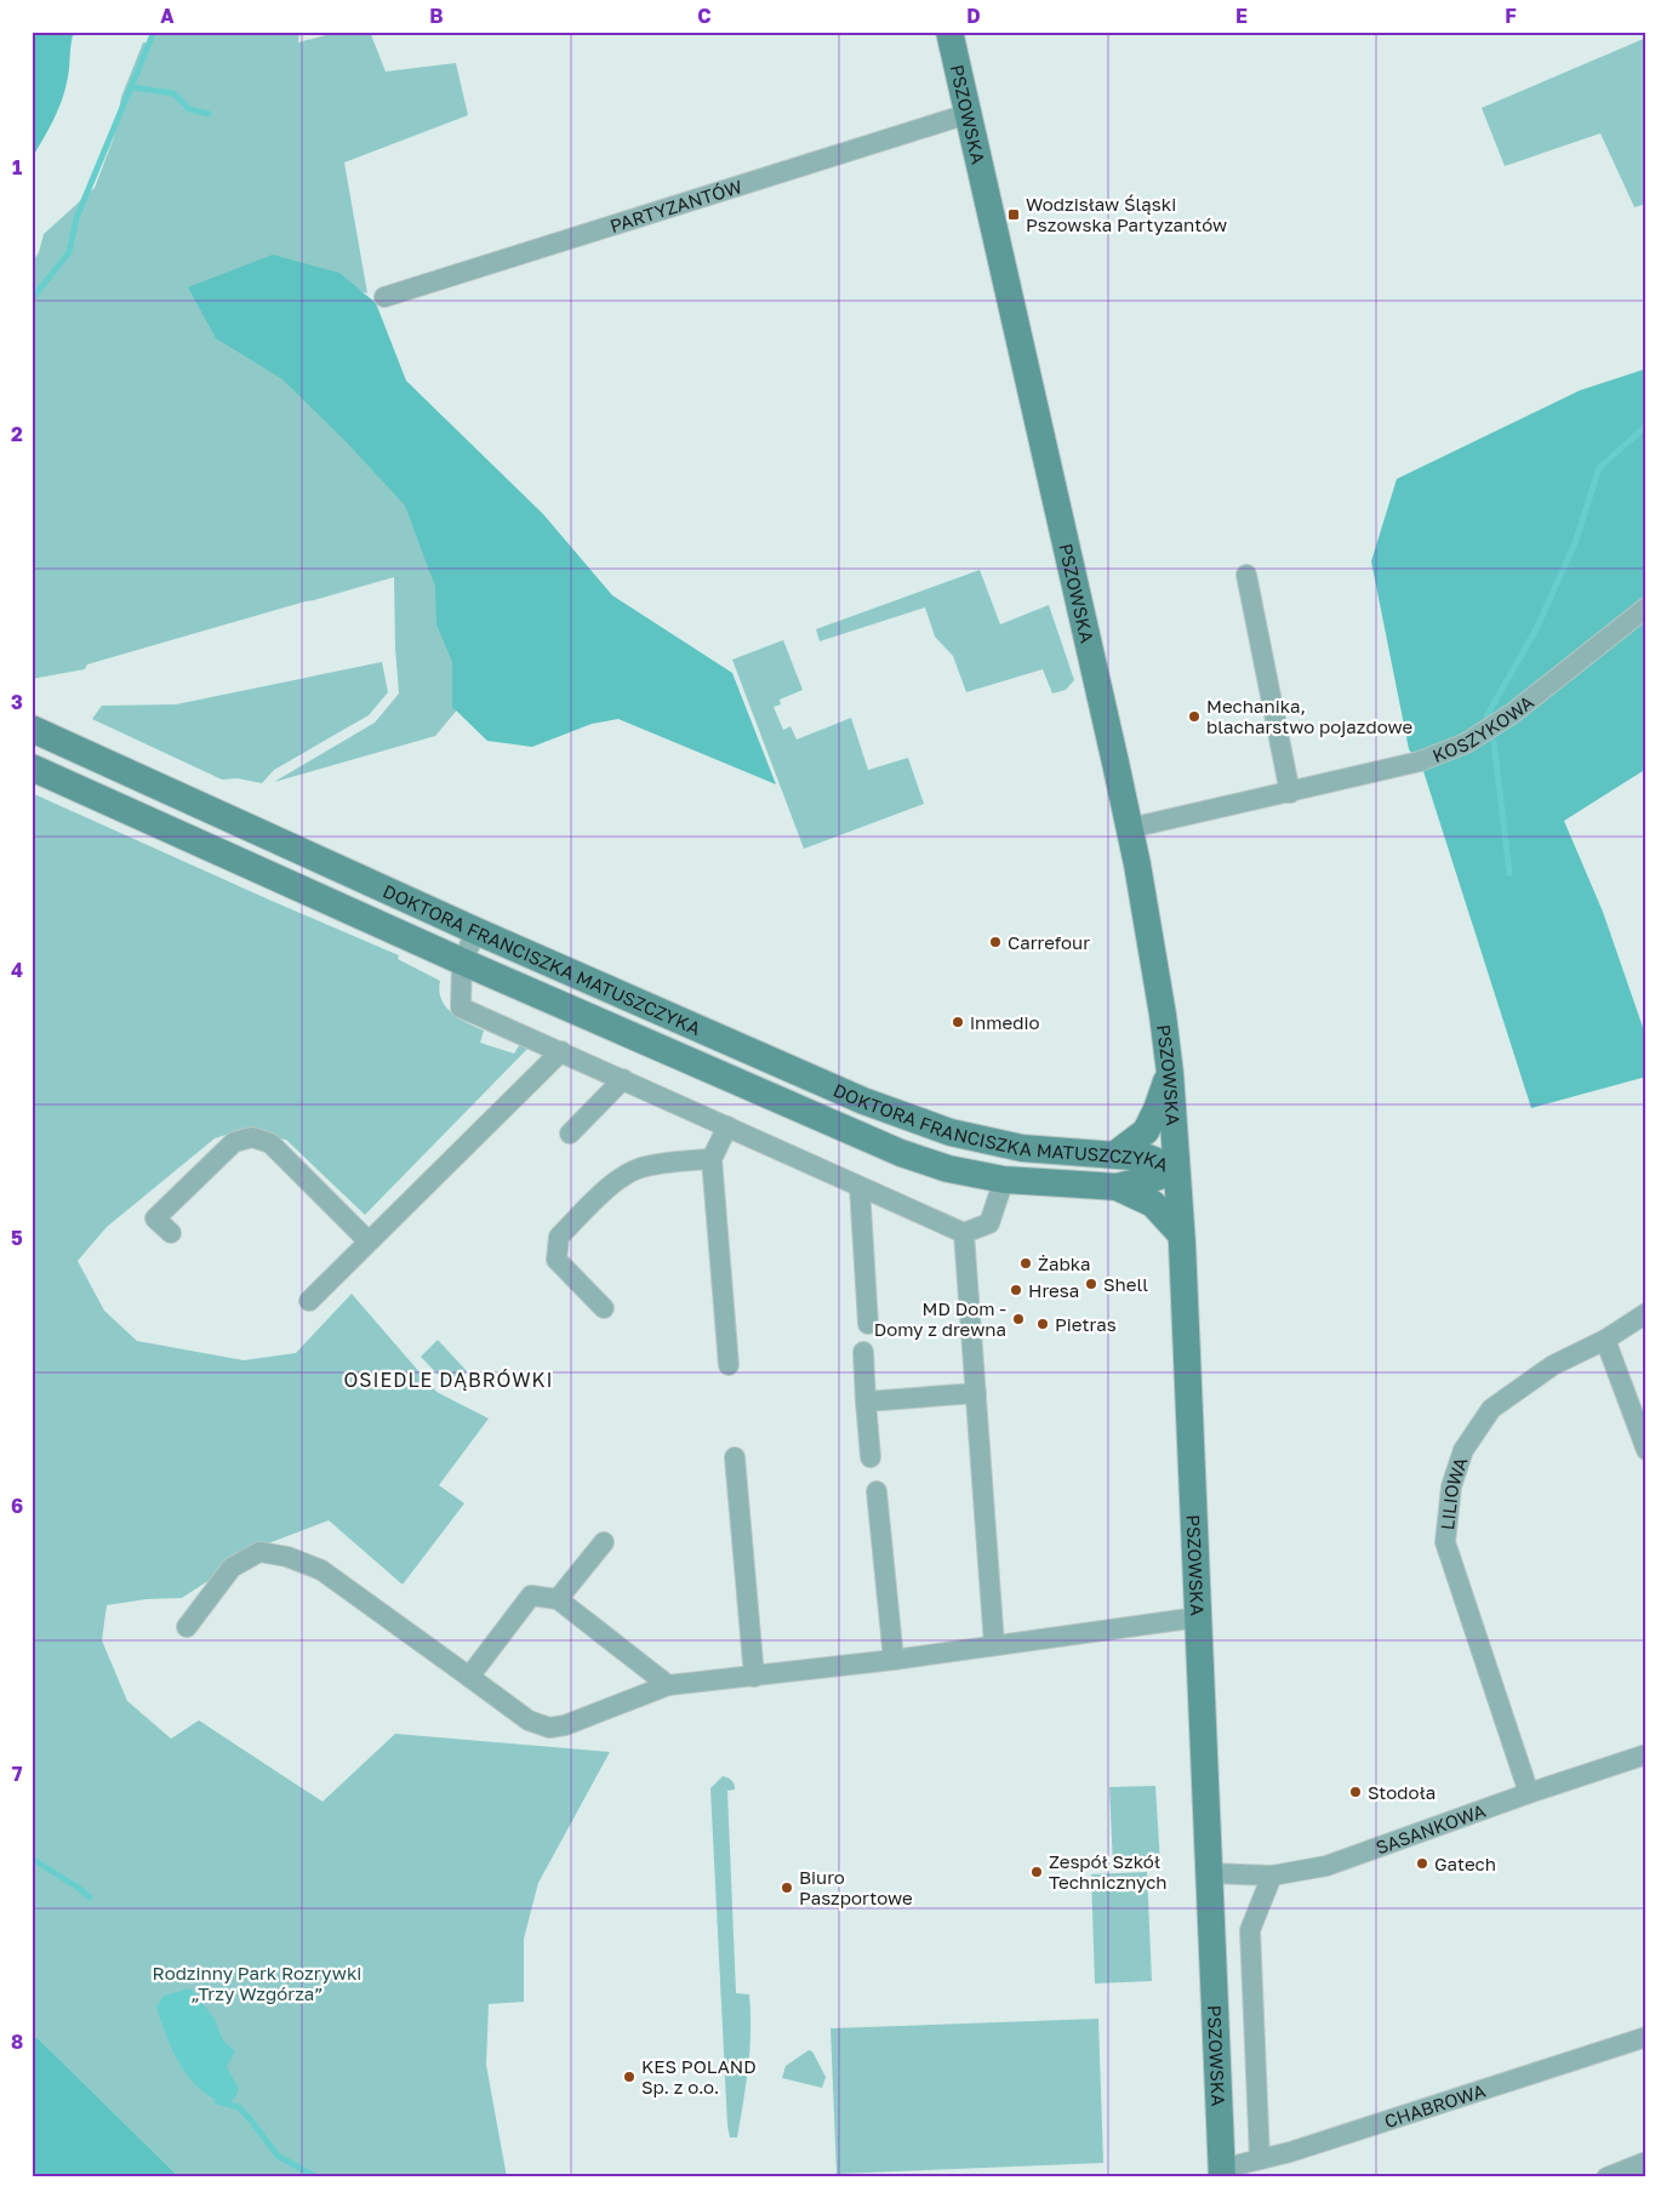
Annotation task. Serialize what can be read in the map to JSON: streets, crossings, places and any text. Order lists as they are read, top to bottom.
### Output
{
  "streets": {
    "main road": ["PSZOWSKA", "DOKTORA FRANCISZKA MATUSZCZYKA"],
    "street": [
      "PARTYZANTÓW",
      "KOSZYKOWA",
      "LILIOWA",
      "SASANKOWA",
      "CHABROWA"
    ]
  },
  "crossings": [
    ["PSZOWSKA", "PARTYZANTÓW"],
    ["PSZOWSKA", "KOSZYKOWA"],
    ["PSZOWSKA", "DOKTORA FRANCISZKA MATUSZCZYKA"],
    ["PSZOWSKA", "SASANKOWA"],
    ["PSZOWSKA", "CHABROWA"],
    ["LILIOWA", "SASANKOWA"]
  ],
  "districts": ["OSIEDLE DĄBRÓWKI"],
  "parks": ["Rodzinny Park Rozrywki „Trzy Wzgórza”"],
  "places": {
    "transit": ["Wodzisław Śląski Pszowska Partyzantów"],
    "other": [
      "Mechanika, blacharstwo pojazdowe",
      "Carrefour",
      "inmedio",
      "Żabka",
      "Shell",
      "Hresa",
      "MD Dom - Domy z drewna",
      "Pietras",
      "Stodoła",
      "Gatech",
      "Zespół Szkół Technicznych",
      "Biuro Paszportowe",
      "KES POLAND Sp. z o.o."
    ]
  },
  "grid": {
    "columns": [
      "A",
      "B",
      "C",
      "D",
      "E",
      "F"
    ],
    "rows": [
      "1",
      "2",
      "3",
      "4",
      "5",
      "6",
      "7",
      "8"
    ]
  }
}
